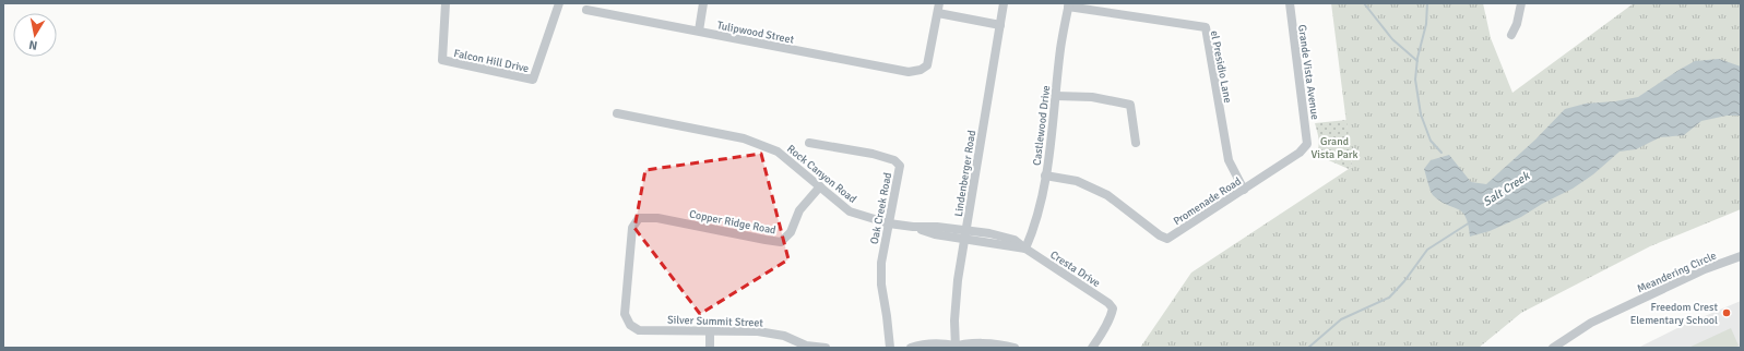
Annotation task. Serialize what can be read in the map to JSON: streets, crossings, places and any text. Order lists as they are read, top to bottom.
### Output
{
  "streets": {
    "street": [
      "Tulipwood Street",
      "Falcon Hill Drive",
      "el Presidio Lane",
      "Grande Vista Avenue",
      "Castlewood Drive",
      "Rock Canyon Road",
      "Lindenberger Road",
      "Promenade Road",
      "Oak Creek Road",
      "Copper Ridge Road",
      "Cresta Drive",
      "Meandering Circle",
      "Silver Summit Street"
    ]
  },
  "crossings": [
    ["el Presidio Lane", "Castlewood Drive"],
    ["el Presidio Lane", "Promenade Road"],
    ["Grande Vista Avenue", "Promenade Road"],
    ["Castlewood Drive", "Promenade Road"],
    ["Castlewood Drive", "Cresta Drive"],
    ["Rock Canyon Road", "Lindenberger Road"],
    ["Rock Canyon Road", "Oak Creek Road"],
    ["Rock Canyon Road", "Copper Ridge Road"],
    ["Rock Canyon Road", "Cresta Drive"],
    ["Lindenberger Road", "Cresta Drive"],
    ["Copper Ridge Road", "Silver Summit Street"]
  ],
  "water": ["Salt Creek"],
  "parks": ["Grand Vista Park"],
  "places": ["Freedom Crest Elementary School"],
  "north": "bottom"
}
